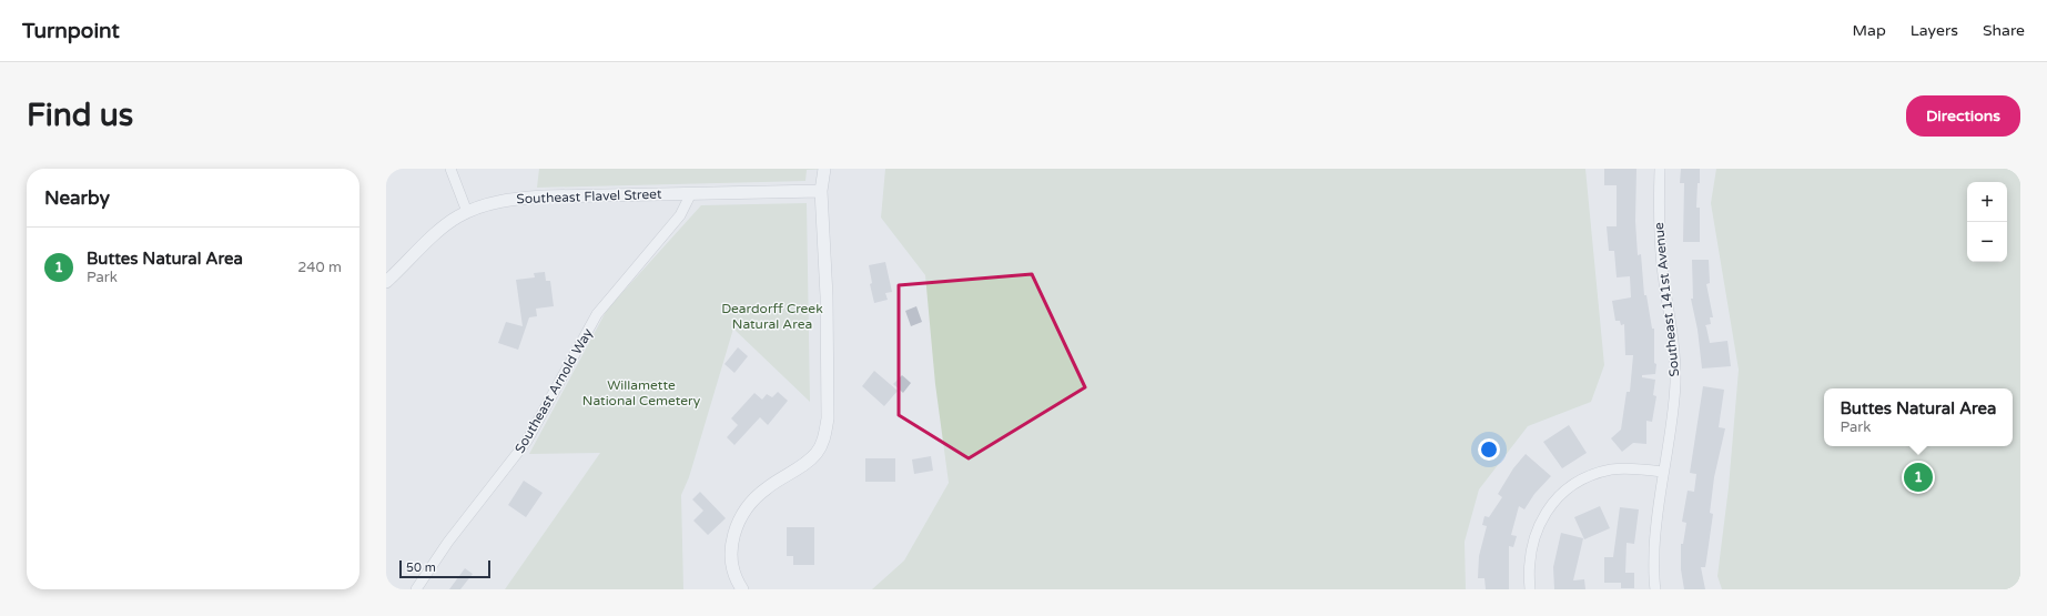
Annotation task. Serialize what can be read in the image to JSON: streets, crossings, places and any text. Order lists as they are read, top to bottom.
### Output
{
  "streets": {
    "street": ["Southeast Flavel Street", "Southeast 141st Avenue", "Southeast Arnold Way"]
  },
  "crossings": [
    ["Southeast Flavel Street", "Southeast Arnold Way"]
  ],
  "parks": ["Deardorff Creek Natural Area", "Willamette National Cemetery"],
  "scale_bar": "50 m",
  "page": {
    "header": "Turnpoint",
    "nav": ["Map", "Layers", "Share"],
    "buttons": "Directions",
    "title": "Find us",
    "heading": "Nearby",
    "map_buttons": ["+", "−"],
    "list": [
      {
        "mark": "1",
        "name": "Buttes Natural Area",
        "note": "Park",
        "value": "240 m"
      }
    ],
    "popup": ["Buttes Natural Area", "Park"],
    "pins": "1",
    "scale": "50 m"
  }
}
